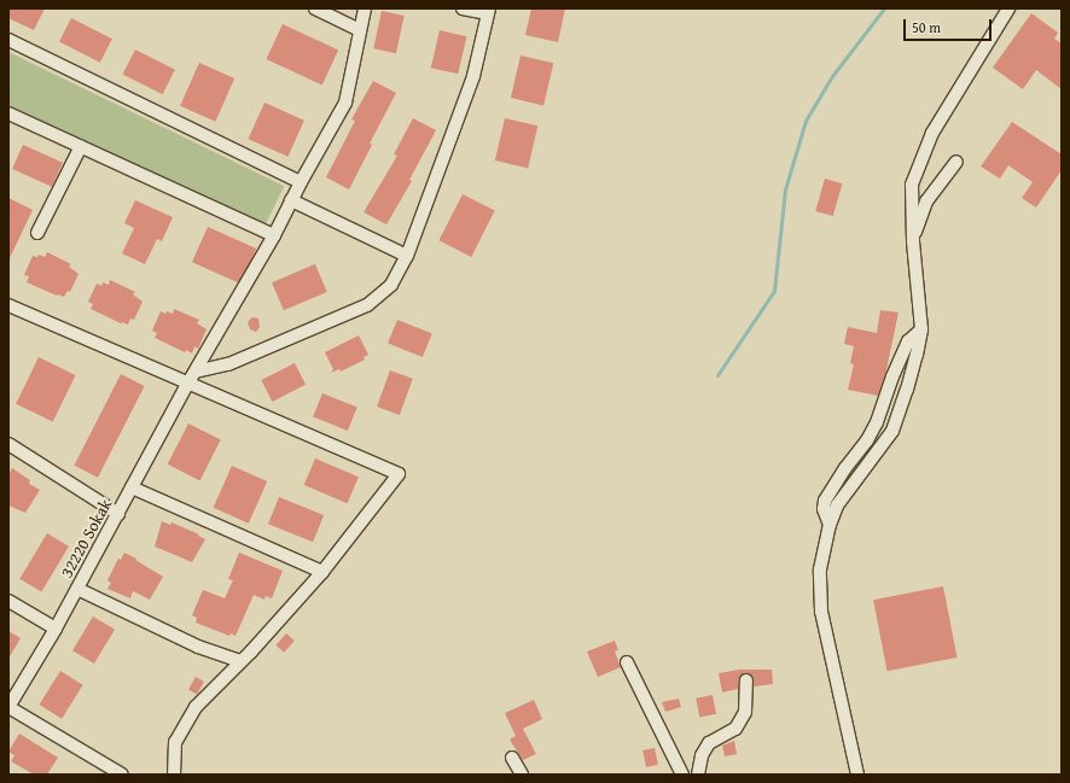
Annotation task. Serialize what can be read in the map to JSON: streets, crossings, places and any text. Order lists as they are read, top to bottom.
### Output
{
  "streets": {
    "street": ["32220 Sokak"]
  },
  "scale_bar": "50 m"
}
